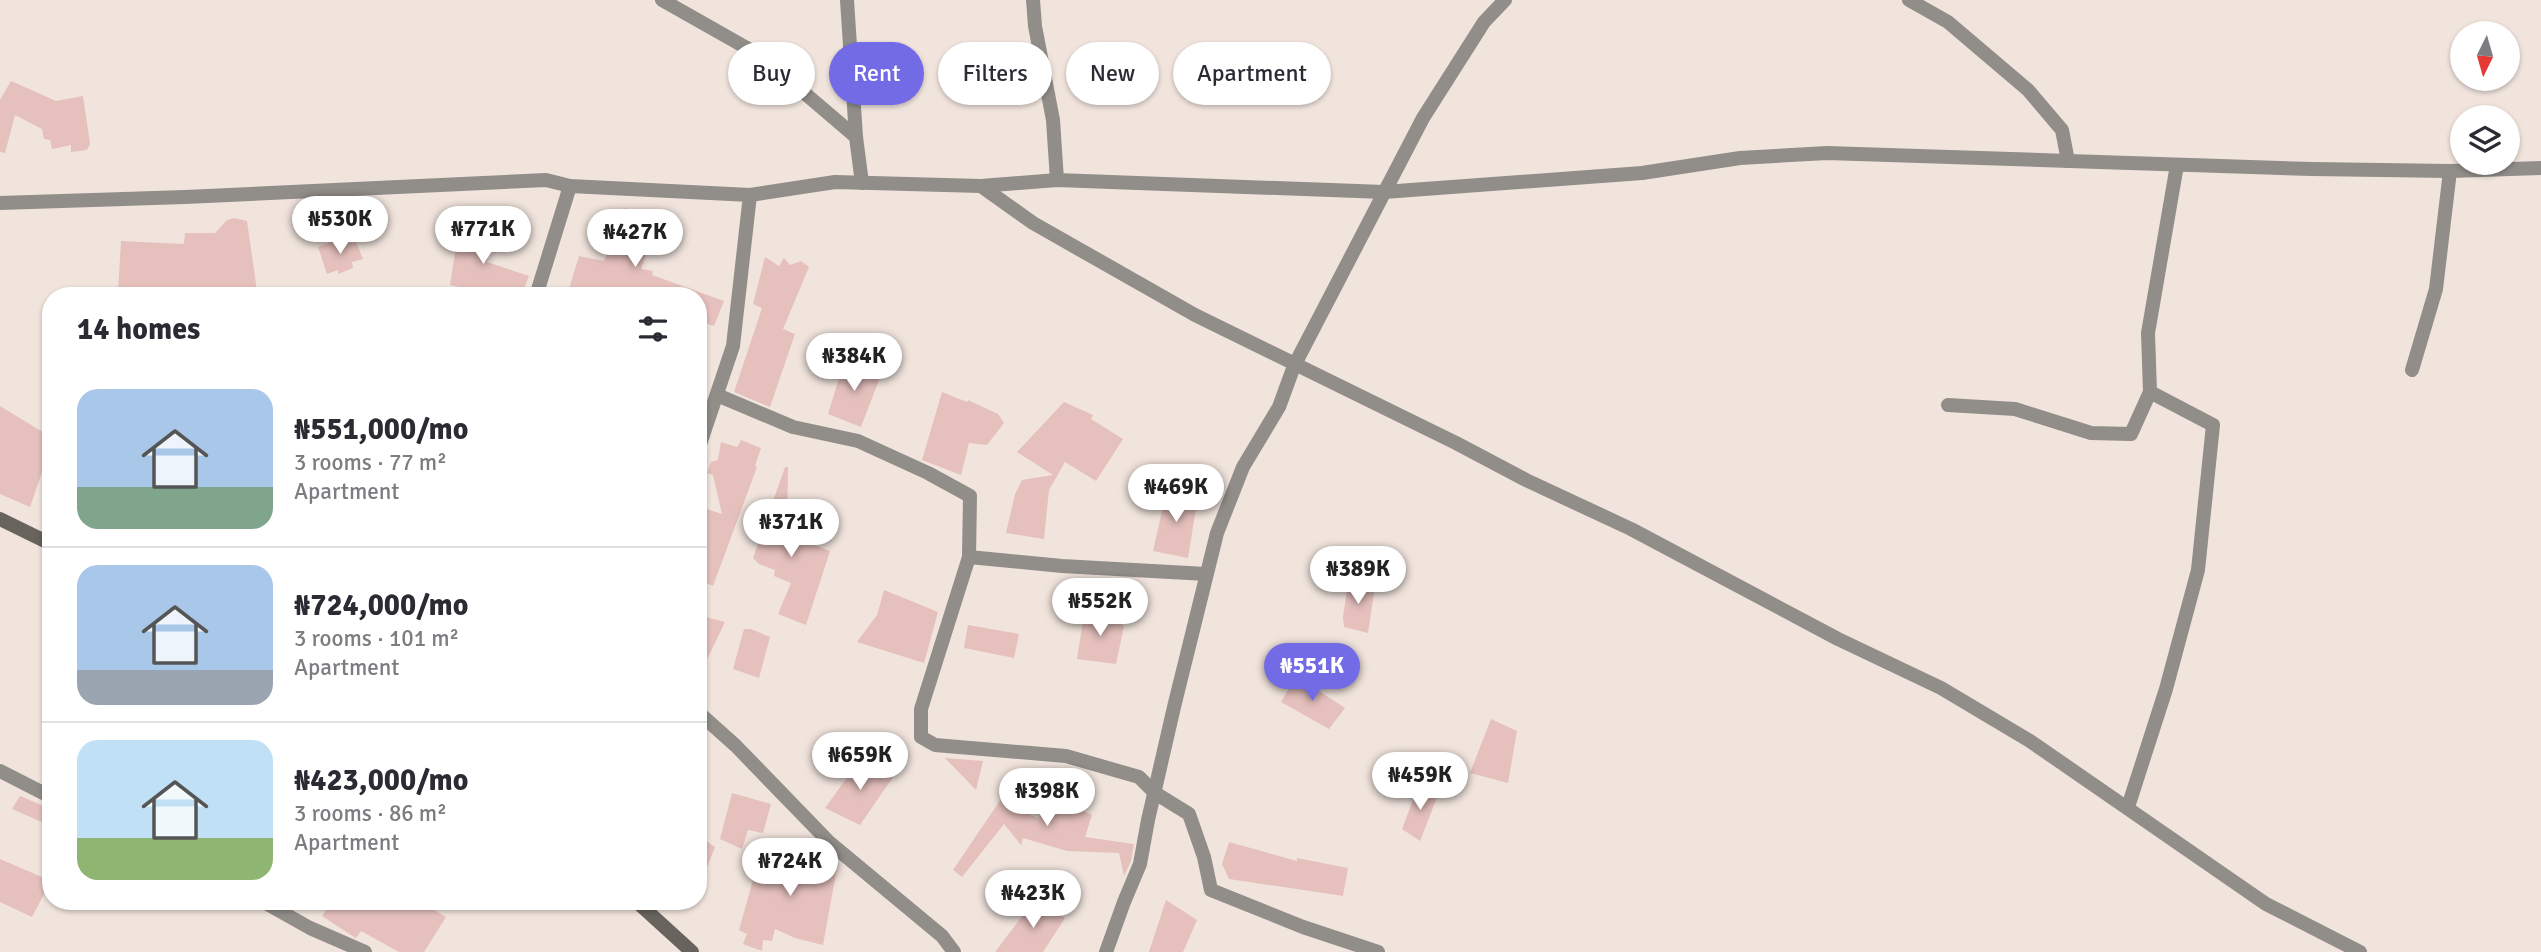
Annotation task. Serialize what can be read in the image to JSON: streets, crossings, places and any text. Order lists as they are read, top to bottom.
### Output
{
  "north": "bottom",
  "page": {
    "chip": [
      "Buy",
      "Rent",
      "Filters",
      "New",
      "Apartment"
    ],
    "price": [
      "₦530K",
      "₦771K",
      "₦427K",
      "₦384K",
      "₦469K",
      "₦371K",
      "₦389K",
      "₦552K",
      "₦551K",
      "₦659K",
      "₦459K",
      "₦398K",
      "₦724K",
      "₦423K"
    ],
    "heading": "14 homes",
    "list": [
      {
        "name": "₦551,000/mo",
        "note": "3 rooms · 77 m² · Apartment"
      },
      {
        "name": "₦724,000/mo",
        "note": "3 rooms · 101 m² · Apartment"
      },
      {
        "name": "₦423,000/mo",
        "note": "3 rooms · 86 m² · Apartment"
      }
    ]
  }
}
